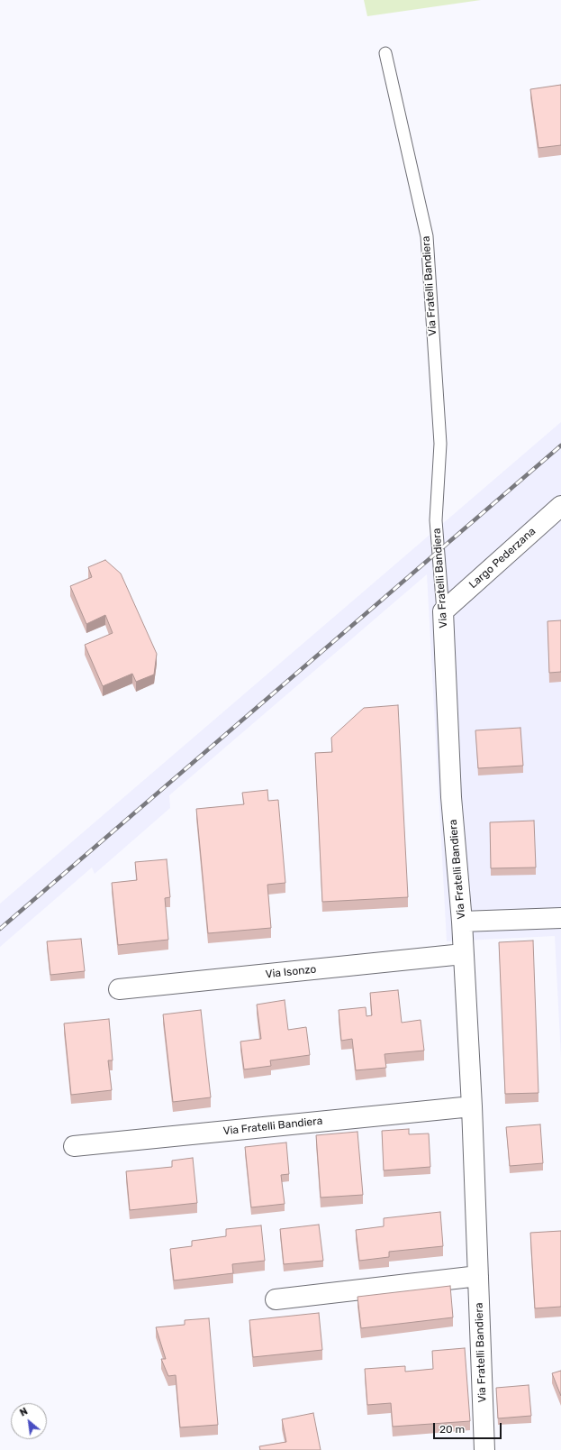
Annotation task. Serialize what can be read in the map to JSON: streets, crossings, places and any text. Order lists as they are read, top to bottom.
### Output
{
  "streets": {
    "street": ["Via Fratelli Bandiera", "Largo Pederzana", "Via Isonzo"]
  },
  "crossings": [
    ["Via Fratelli Bandiera", "Largo Pederzana"],
    ["Via Fratelli Bandiera", "Via Isonzo"]
  ],
  "scale_bar": "20 m",
  "north": "top left"
}
